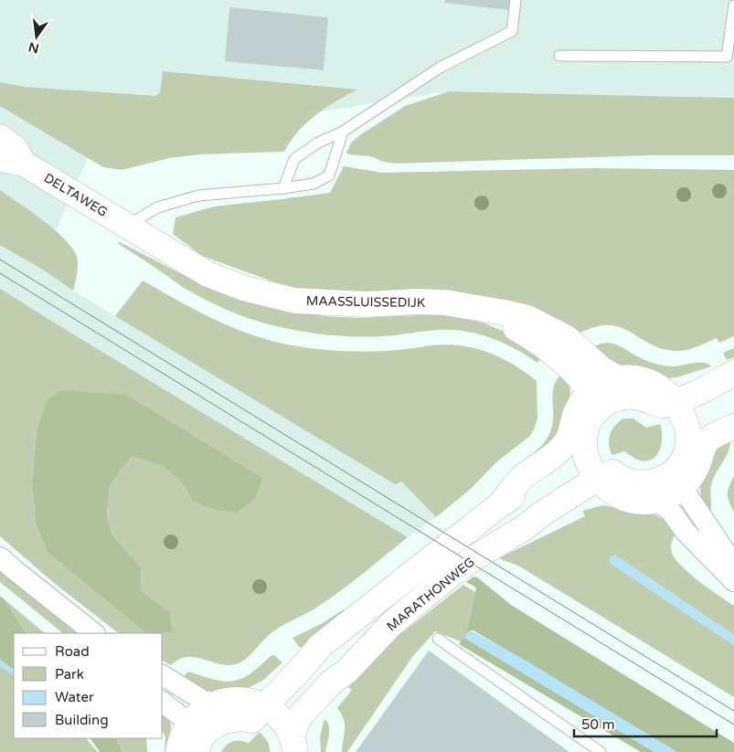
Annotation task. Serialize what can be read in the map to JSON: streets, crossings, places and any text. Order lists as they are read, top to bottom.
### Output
{
  "streets": {
    "main road": ["DELTAWEG", "MAASSLUISSEDIJK", "MARATHONWEG"]
  },
  "crossings": [
    ["DELTAWEG", "MAASSLUISSEDIJK"]
  ],
  "legend": [
    "Road",
    "Park",
    "Water",
    "Building"
  ],
  "scale_bar": "50 m",
  "north": "bottom"
}
